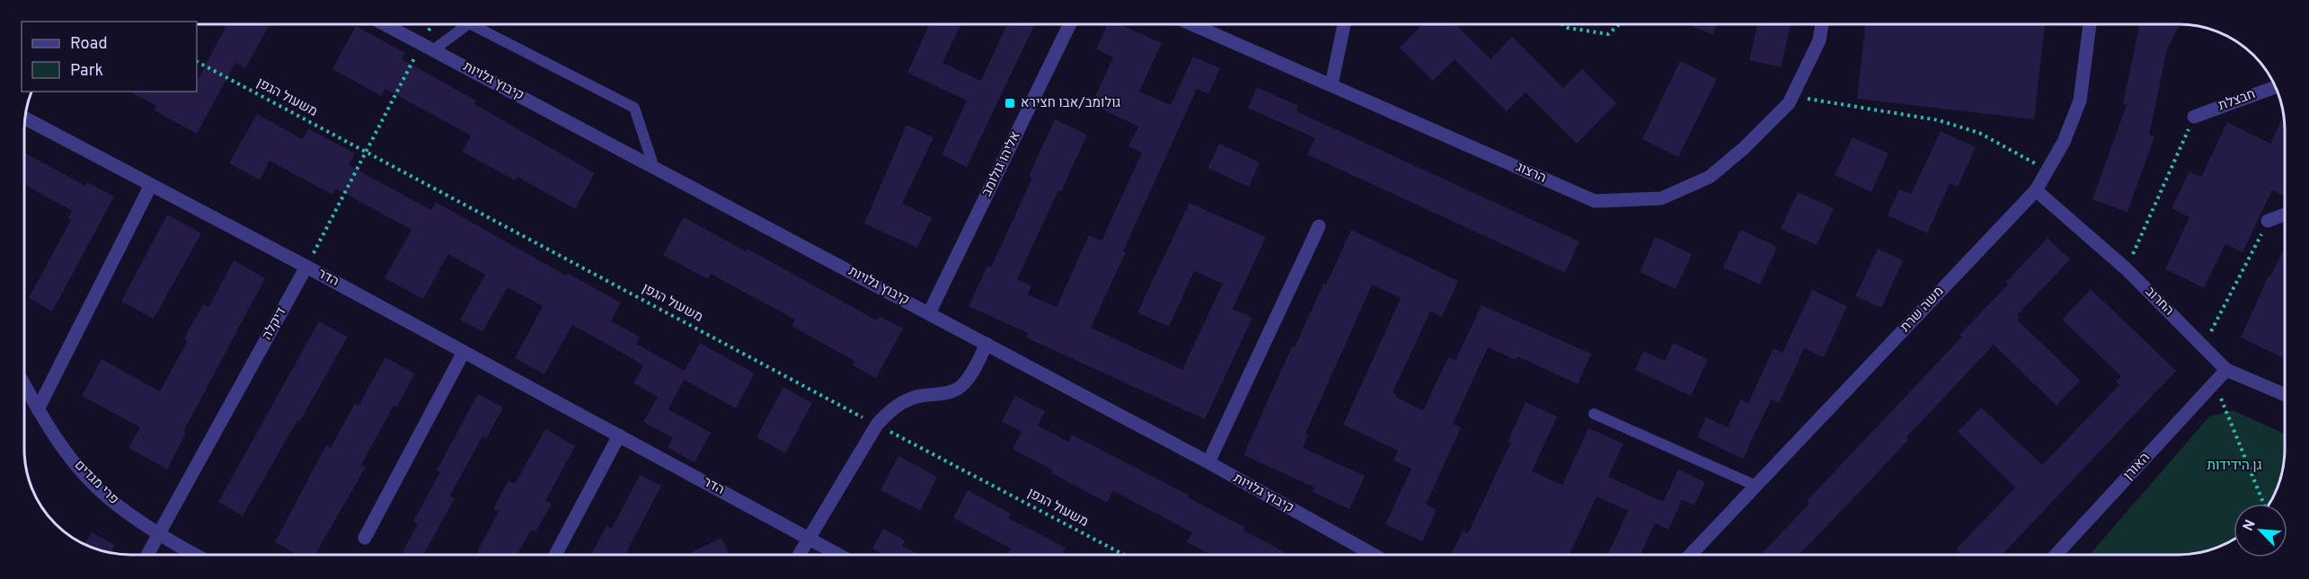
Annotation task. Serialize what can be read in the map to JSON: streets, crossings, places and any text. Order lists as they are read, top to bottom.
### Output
{
  "streets": {
    "street": [
      "קיבוץ גלויות",
      "חבצלת",
      "אליהו גולומב",
      "הרצוג",
      "הדר",
      "החרוב",
      "משה שרת",
      "דיקלה",
      "האורן",
      "פרי מגדים"
    ],
    "path": ["משעול הגפן"]
  },
  "crossings": [
    ["קיבוץ גלויות", "אליהו גולומב"],
    ["הדר", "דיקלה"],
    ["החרוב", "משה שרת"],
    ["החרוב", "האורן"],
    ["דיקלה", "פרי מגדים"]
  ],
  "parks": ["גן הידידות"],
  "places": {
    "transit": ["גולומב/אבו חצירא"]
  },
  "legend": ["Road", "Park"],
  "north": "top left"
}
